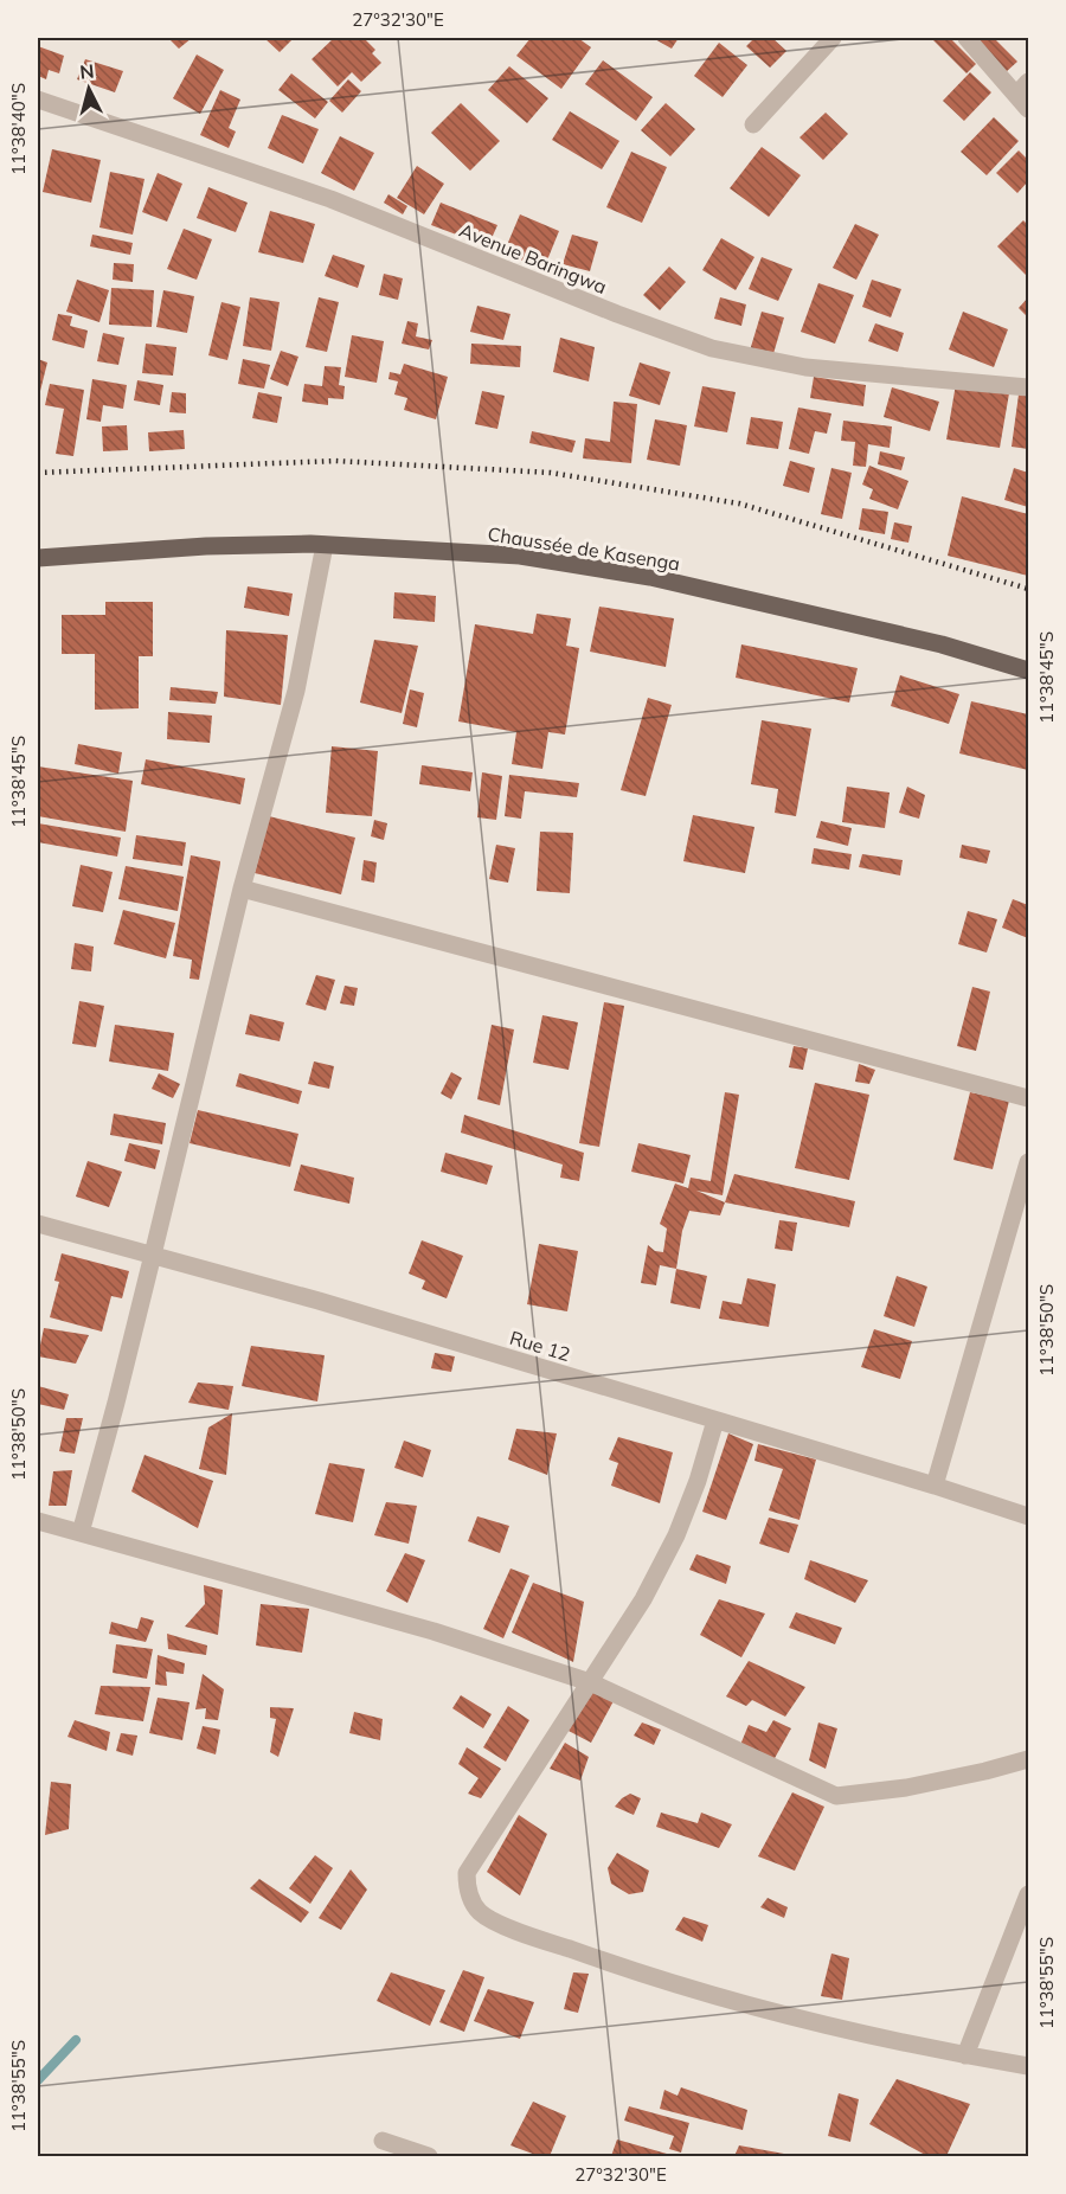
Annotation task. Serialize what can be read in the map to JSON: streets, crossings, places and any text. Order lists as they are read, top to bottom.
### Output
{
  "streets": {
    "main road": ["Chaussée de Kasenga"],
    "street": ["Avenue Baringwa", "Rue 12"]
  },
  "north": "top",
  "coordinates": [
    "27°32'30\"E",
    "11°38'40\"S",
    "11°38'45\"S",
    "11°38'50\"S",
    "11°38'55\"S"
  ]
}
